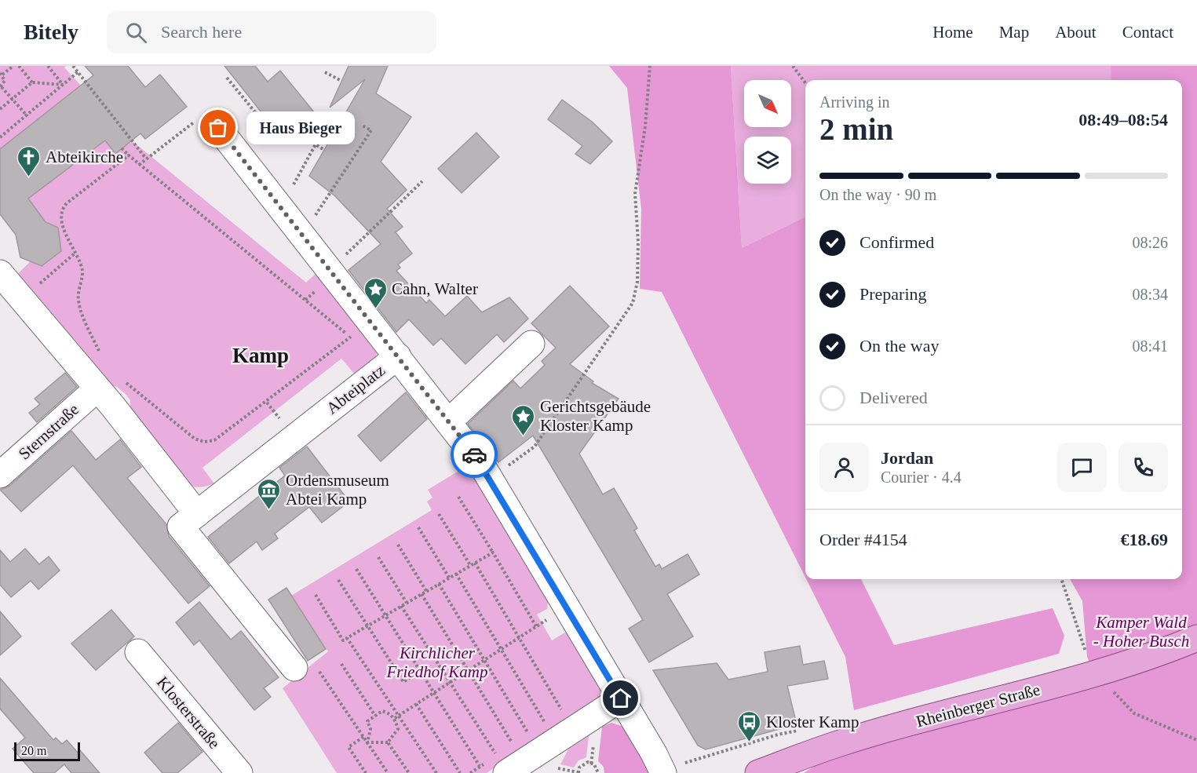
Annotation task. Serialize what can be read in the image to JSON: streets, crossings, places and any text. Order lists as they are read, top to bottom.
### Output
{
  "streets": {
    "main road": ["Rheinberger Straße"],
    "street": ["Abteiplatz", "Sternstraße", "Klosterstraße"]
  },
  "districts": ["Kamp"],
  "parks": ["Kamper Wald - Hoher Busch", "Kirchlicher Friedhof Kamp"],
  "places": {
    "other": ["Haus Bieger"],
    "church": ["Abteikirche"],
    "place": ["Cahn, Walter", "Gerichtsgebäude Kloster Kamp"],
    "museum": ["Ordensmuseum Abtei Kamp"],
    "bus stop": ["Kloster Kamp"]
  },
  "scale_bar": "20 m",
  "north": "bottom right",
  "page": {
    "header": "Bitely",
    "search": "Search here",
    "nav": [
      "Home",
      "Map",
      "About",
      "Contact"
    ],
    "heading": ["2 min", "Arriving in", "08:49–08:54"],
    "panel": [
      "Jordan",
      "Courier · 4.4",
      "Order #4154",
      "€18.69"
    ],
    "bubble": "Haus Bieger",
    "bar": "On the way · 90 m",
    "list": [
      ["Confirmed", "08:26"],
      ["Preparing", "08:34"],
      ["On the way", "08:41"],
      "Delivered"
    ],
    "scale": "20 m"
  }
}
